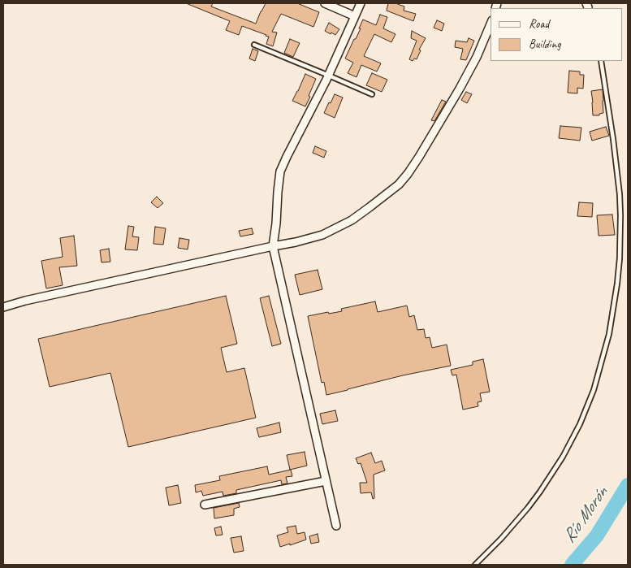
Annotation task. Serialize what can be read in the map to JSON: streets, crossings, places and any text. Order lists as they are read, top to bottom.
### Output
{
  "water": ["Río Morón"],
  "legend": ["Road", "Building"]
}
